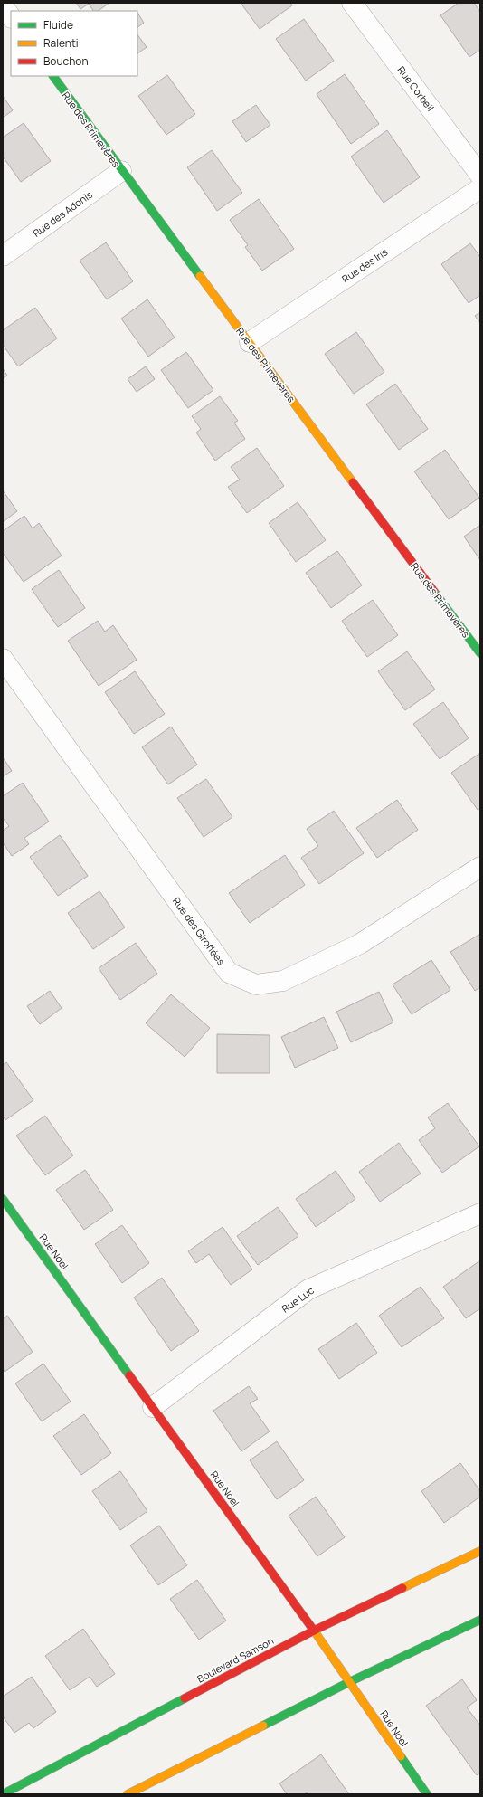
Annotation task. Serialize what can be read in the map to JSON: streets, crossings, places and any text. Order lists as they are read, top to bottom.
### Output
{
  "streets": {
    "street": [
      "Rue Corbeil",
      "Rue des Primevères",
      "Rue des Adonis",
      "Rue des Iris",
      "Rue des Giroflées",
      "Rue Noel",
      "Rue Luc",
      "Boulevard Samson"
    ]
  },
  "crossings": [
    ["Rue des Primevères", "Rue des Adonis"],
    ["Rue des Primevères", "Rue des Iris"],
    ["Rue Noel", "Rue Luc"],
    ["Rue Noel", "Boulevard Samson"]
  ],
  "legend": ["Fluide", "Ralenti", "Bouchon"]
}
